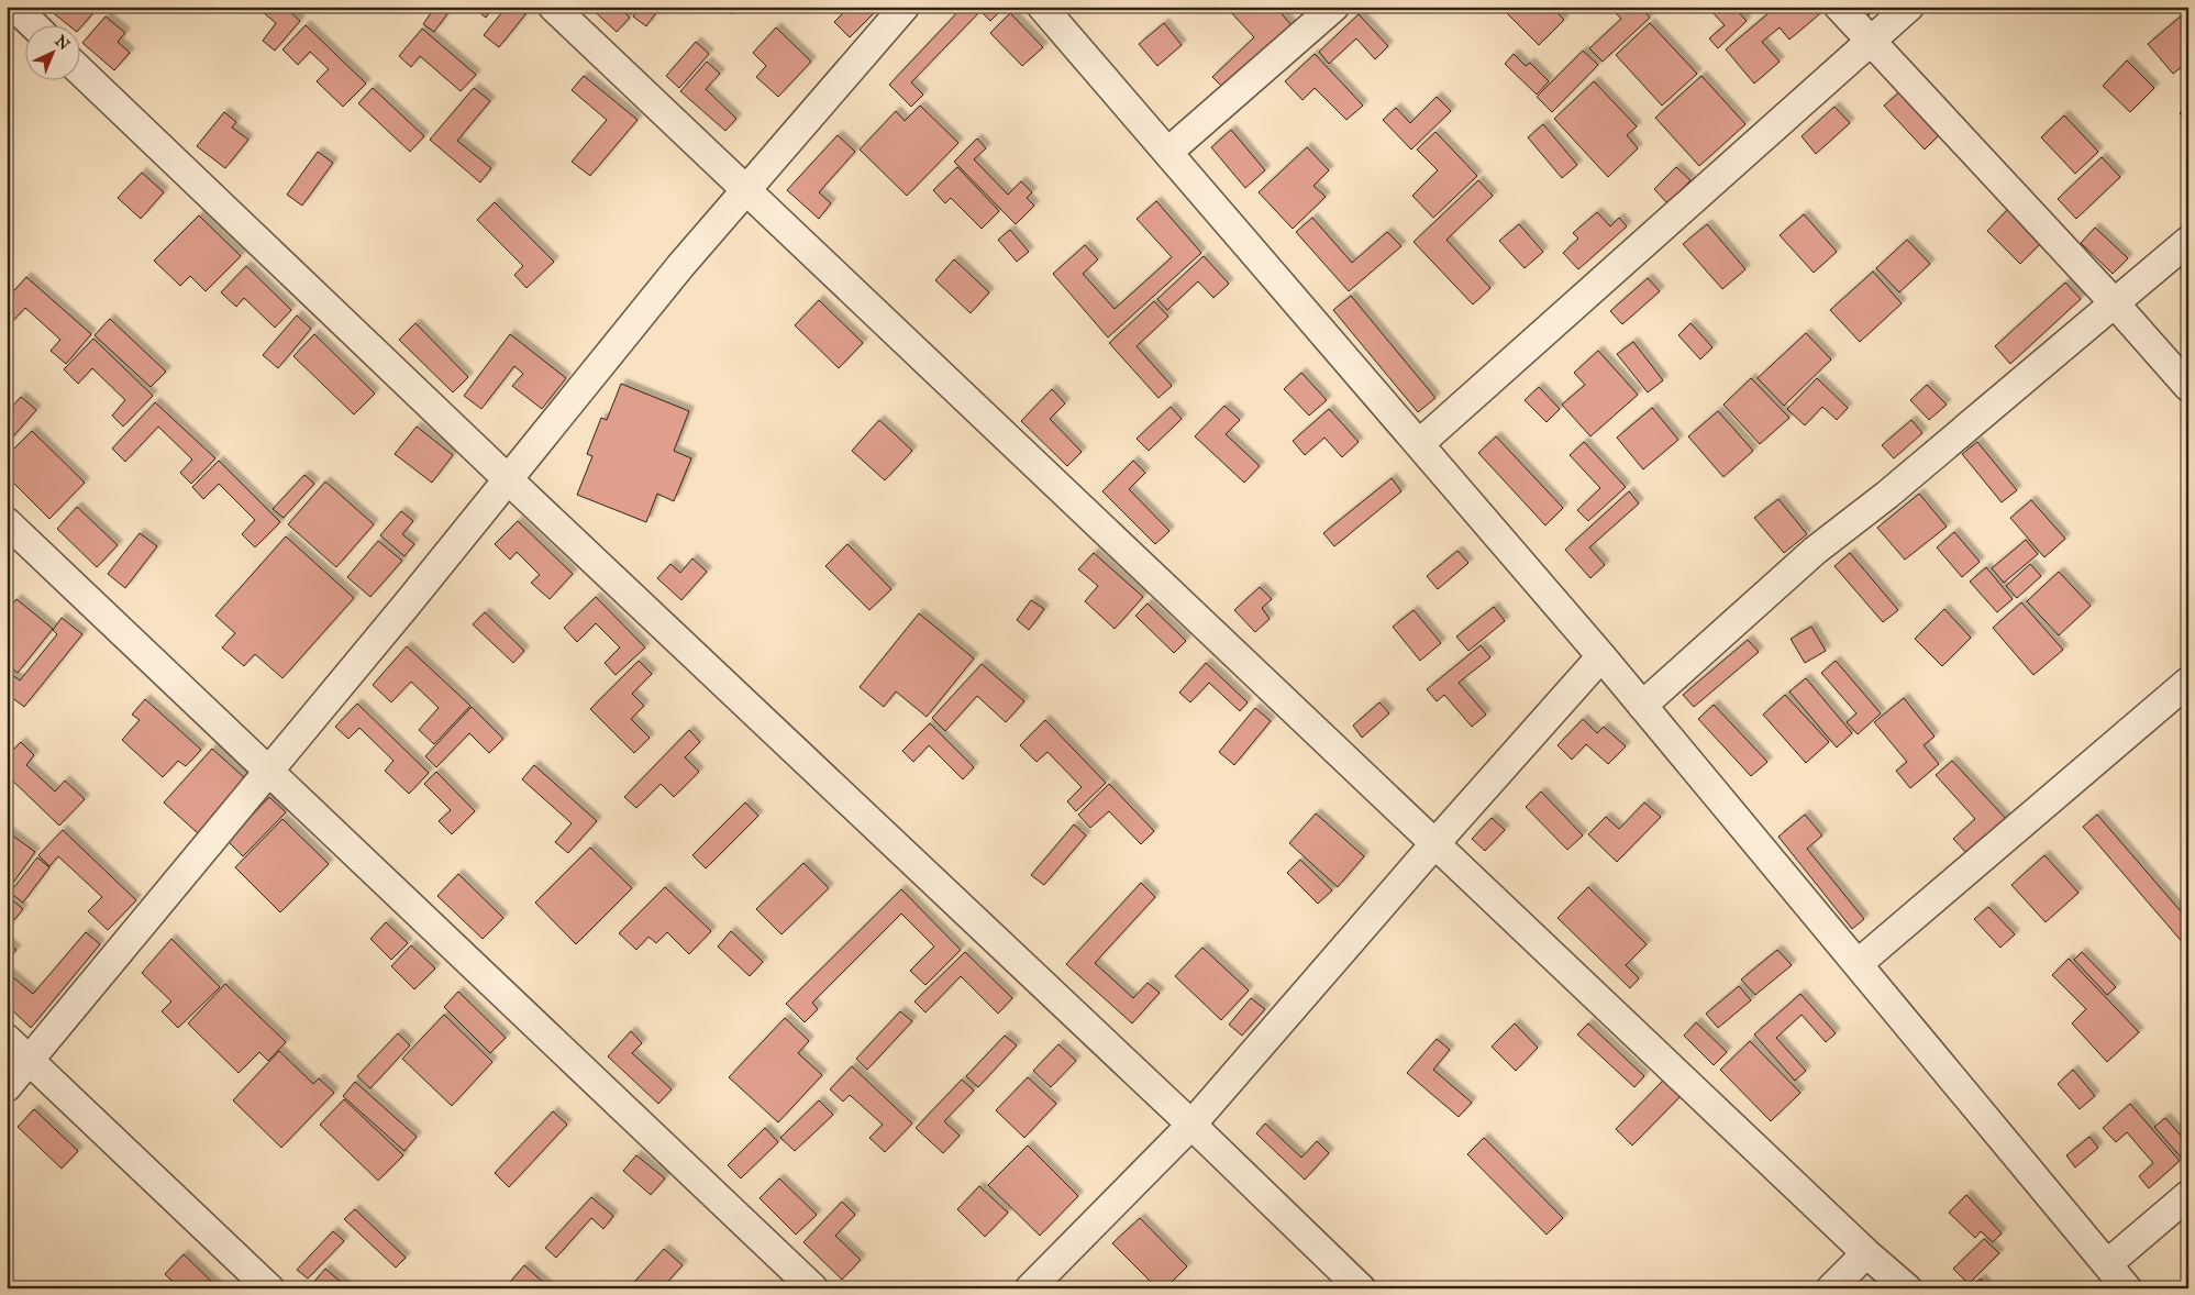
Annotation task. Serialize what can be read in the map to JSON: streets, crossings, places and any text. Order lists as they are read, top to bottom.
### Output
{
  "north": "top right"
}
